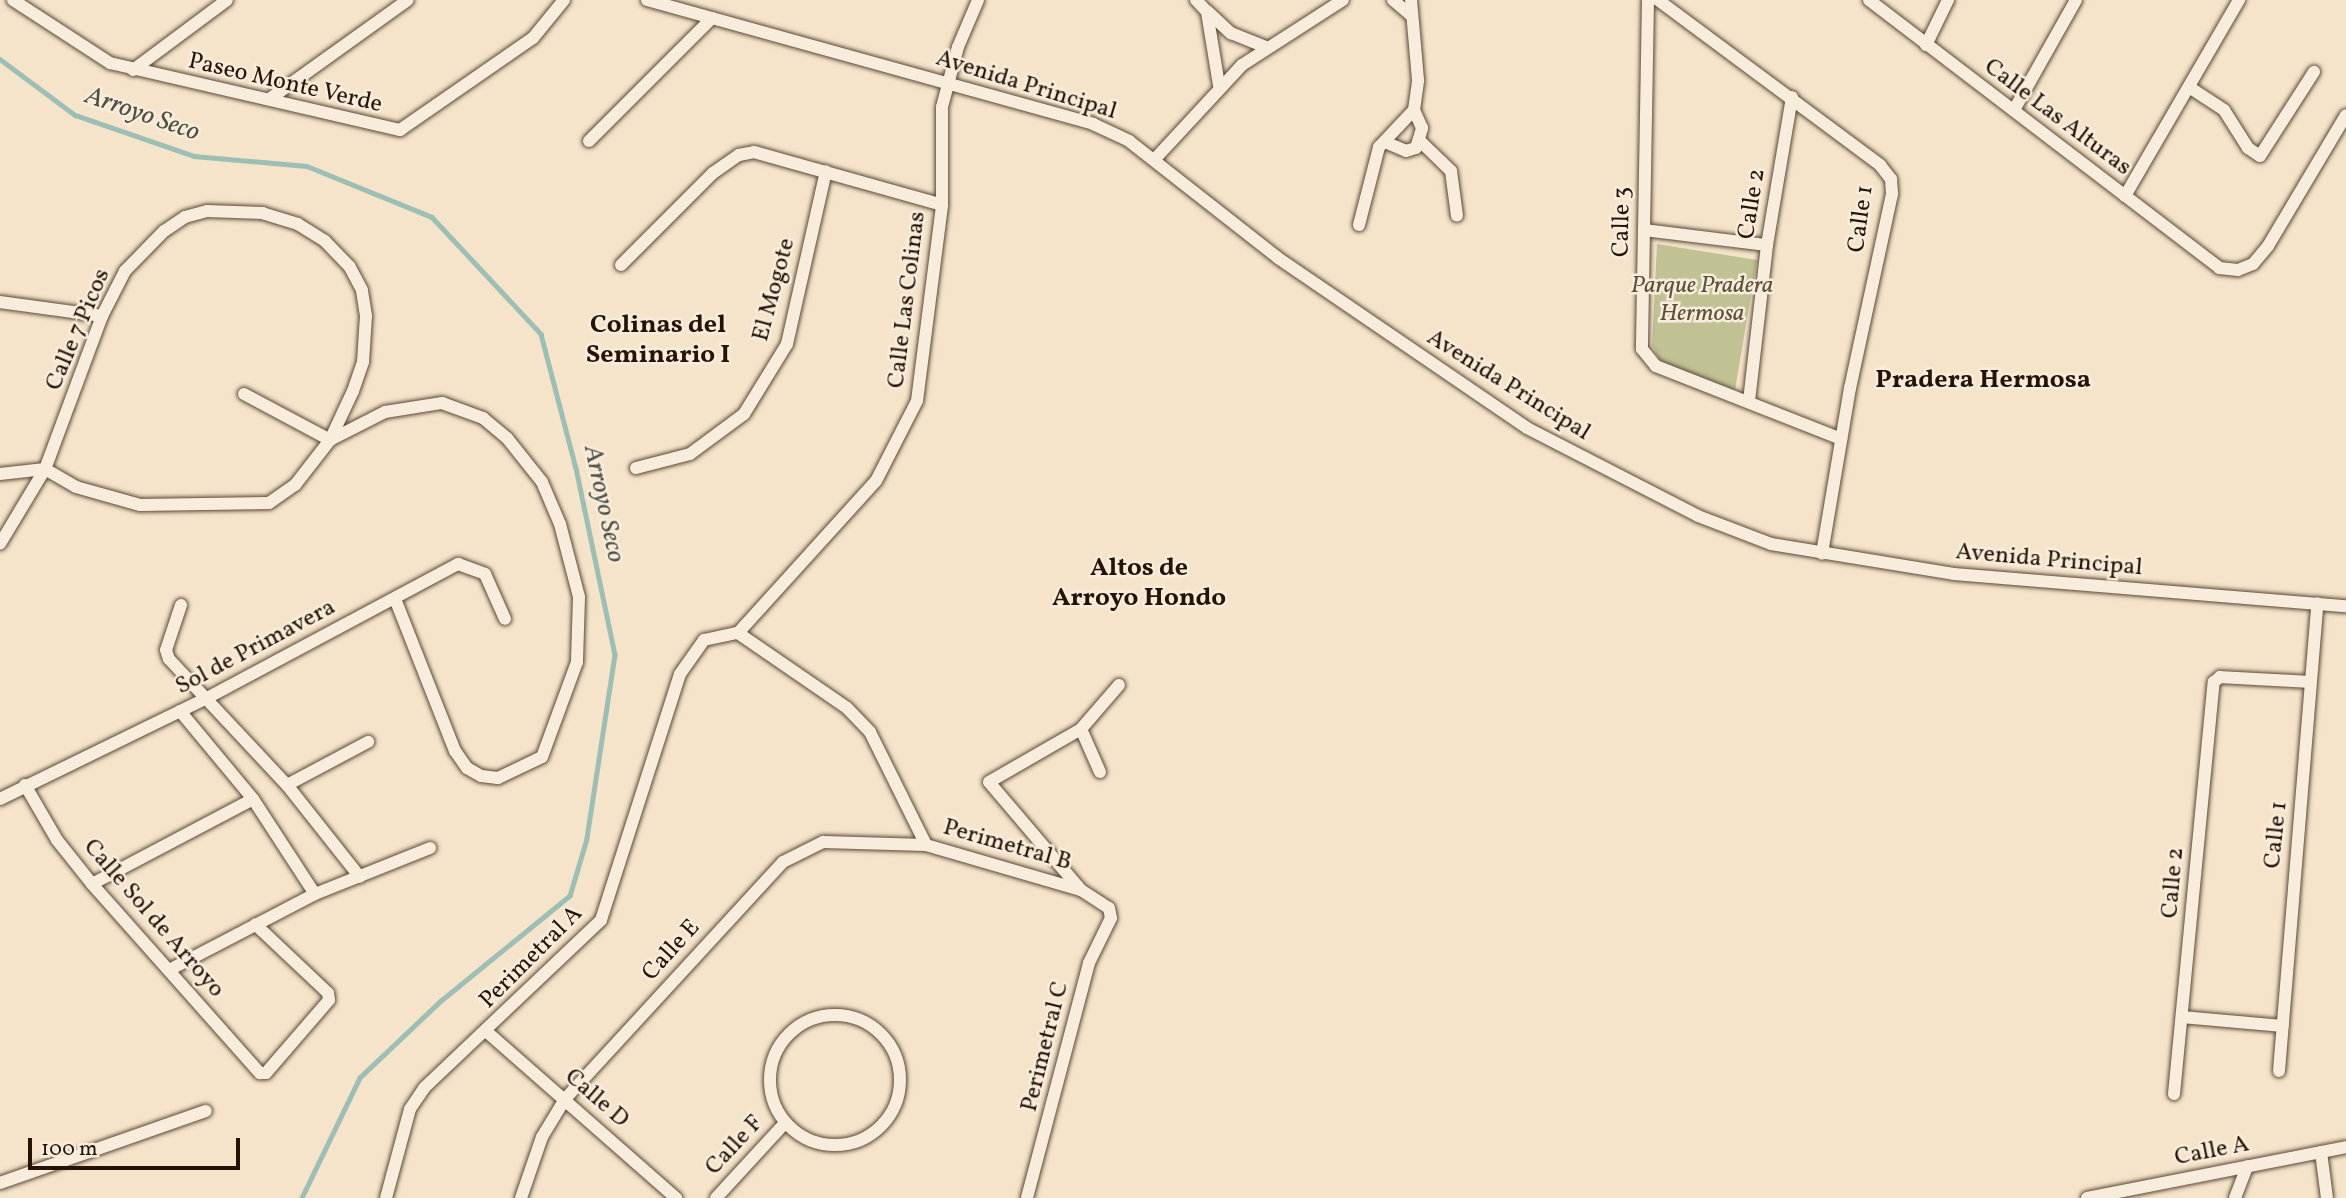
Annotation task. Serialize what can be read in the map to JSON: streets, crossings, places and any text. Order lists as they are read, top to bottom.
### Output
{
  "streets": {
    "street": [
      "Paseo Monte Verde",
      "Avenida Principal",
      "Calle Las Alturas",
      "Calle 2",
      "Calle 1",
      "Calle 3",
      "El Mogote",
      "Calle Las Colinas",
      "Calle 7 Picos",
      "Sol de Primavera",
      "Perimetral B",
      "Calle Sol de Arroyo",
      "Calle E",
      "Perimetral A",
      "Perimetral C",
      "Calle D",
      "Calle F",
      "Calle A"
    ]
  },
  "crossings": [
    ["Avenida Principal", "Calle 1"],
    ["Avenida Principal", "Calle Las Colinas"],
    ["Calle 2", "Calle 1"],
    ["Calle 2", "Calle 3"],
    ["Calle 1", "Calle 3"],
    ["Calle Las Colinas", "Perimetral B"],
    ["Calle Las Colinas", "Perimetral A"],
    ["Sol de Primavera", "Calle Sol de Arroyo"],
    ["Perimetral B", "Calle E"],
    ["Perimetral B", "Perimetral A"],
    ["Perimetral B", "Perimetral C"],
    ["Calle E", "Calle D"],
    ["Perimetral A", "Calle D"]
  ],
  "districts": ["Colinas del Seminario I", "Pradera Hermosa", "Altos de Arroyo Hondo"],
  "water": ["Arroyo Seco"],
  "parks": ["Parque Pradera Hermosa"],
  "scale_bar": "100 m"
}
